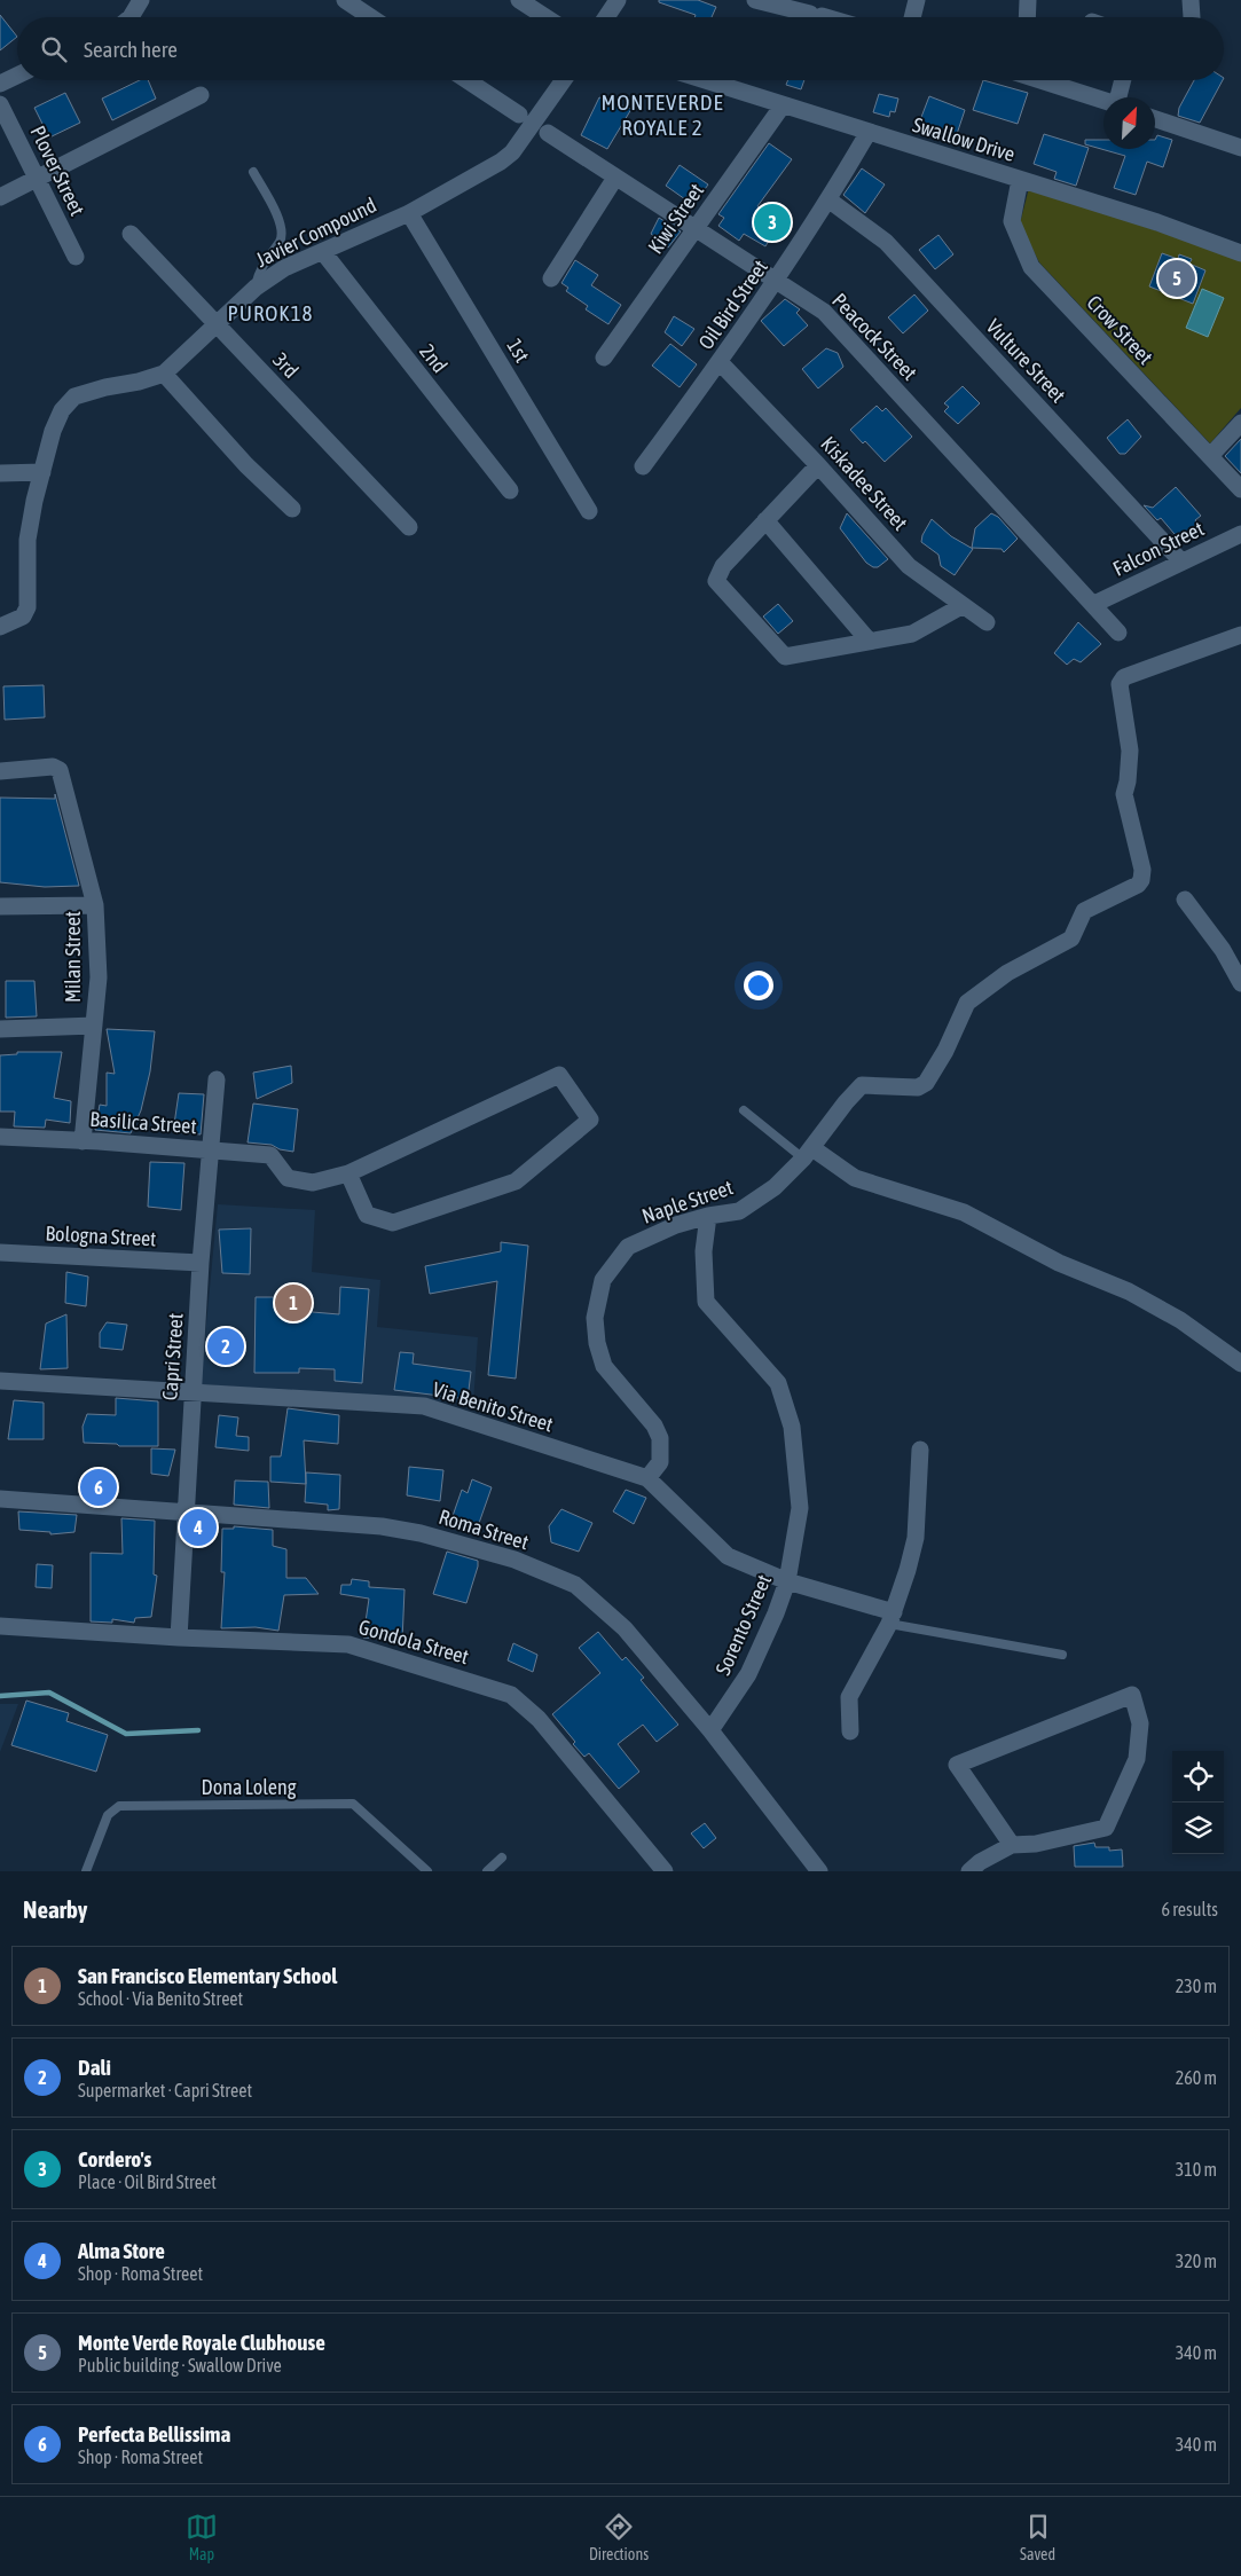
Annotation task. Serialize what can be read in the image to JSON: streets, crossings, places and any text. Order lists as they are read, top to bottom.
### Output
{
  "streets": {
    "street": [
      "Swallow Drive",
      "Plover Street",
      "Kiwi Street",
      "Javier Compound",
      "Oil Bird Street",
      "Crow Street",
      "Peacock Street",
      "1st",
      "2nd",
      "Vulture Street",
      "3rd",
      "Kiskadee Street",
      "Falcon Street",
      "Milan Street",
      "Basilica Street",
      "Naple Street",
      "Bologna Street",
      "Capri Street",
      "Via Benito Street",
      "Roma Street",
      "Sorento Street",
      "Gondola Street"
    ],
    "lane": ["Dona Loleng"]
  },
  "crossings": [
    ["Swallow Drive", "Kiwi Street"],
    ["Swallow Drive", "Oil Bird Street"],
    ["Swallow Drive", "Crow Street"],
    ["Kiwi Street", "Peacock Street"],
    ["Javier Compound", "1st"],
    ["Javier Compound", "2nd"],
    ["Javier Compound", "3rd"],
    ["Oil Bird Street", "Peacock Street"],
    ["Oil Bird Street", "Vulture Street"],
    ["Oil Bird Street", "Kiskadee Street"],
    ["Peacock Street", "Falcon Street"],
    ["Vulture Street", "Falcon Street"],
    ["Milan Street", "Basilica Street"],
    ["Basilica Street", "Capri Street"],
    ["Naple Street", "Via Benito Street"],
    ["Naple Street", "Sorento Street"],
    ["Bologna Street", "Capri Street"],
    ["Capri Street", "Via Benito Street"],
    ["Capri Street", "Roma Street"],
    ["Capri Street", "Gondola Street"],
    ["Via Benito Street", "Sorento Street"],
    ["Roma Street", "Sorento Street"]
  ],
  "districts": ["MONTEVERDE ROYALE 2", "PUROK18"],
  "north": "top right",
  "page": {
    "search": "Search here",
    "pins": [
      "3",
      "5",
      "1",
      "2",
      "6",
      "4"
    ],
    "heading": ["Nearby", "6 results"],
    "list": [
      {
        "mark": "1",
        "name": "San Francisco Elementary School",
        "note": "School · Via Benito Street",
        "value": "230 m"
      },
      {
        "mark": "2",
        "name": "Dali",
        "note": "Supermarket · Capri Street",
        "value": "260 m"
      },
      {
        "mark": "3",
        "name": "Cordero's",
        "note": "Place · Oil Bird Street",
        "value": "310 m"
      },
      {
        "mark": "4",
        "name": "Alma Store",
        "note": "Shop · Roma Street",
        "value": "320 m"
      },
      {
        "mark": "5",
        "name": "Monte Verde Royale Clubhouse",
        "note": "Public building · Swallow Drive",
        "value": "340 m"
      },
      {
        "mark": "6",
        "name": "Perfecta Bellissima",
        "note": "Shop · Roma Street",
        "value": "340 m"
      }
    ],
    "nav": ["Map", "Directions", "Saved"]
  }
}
